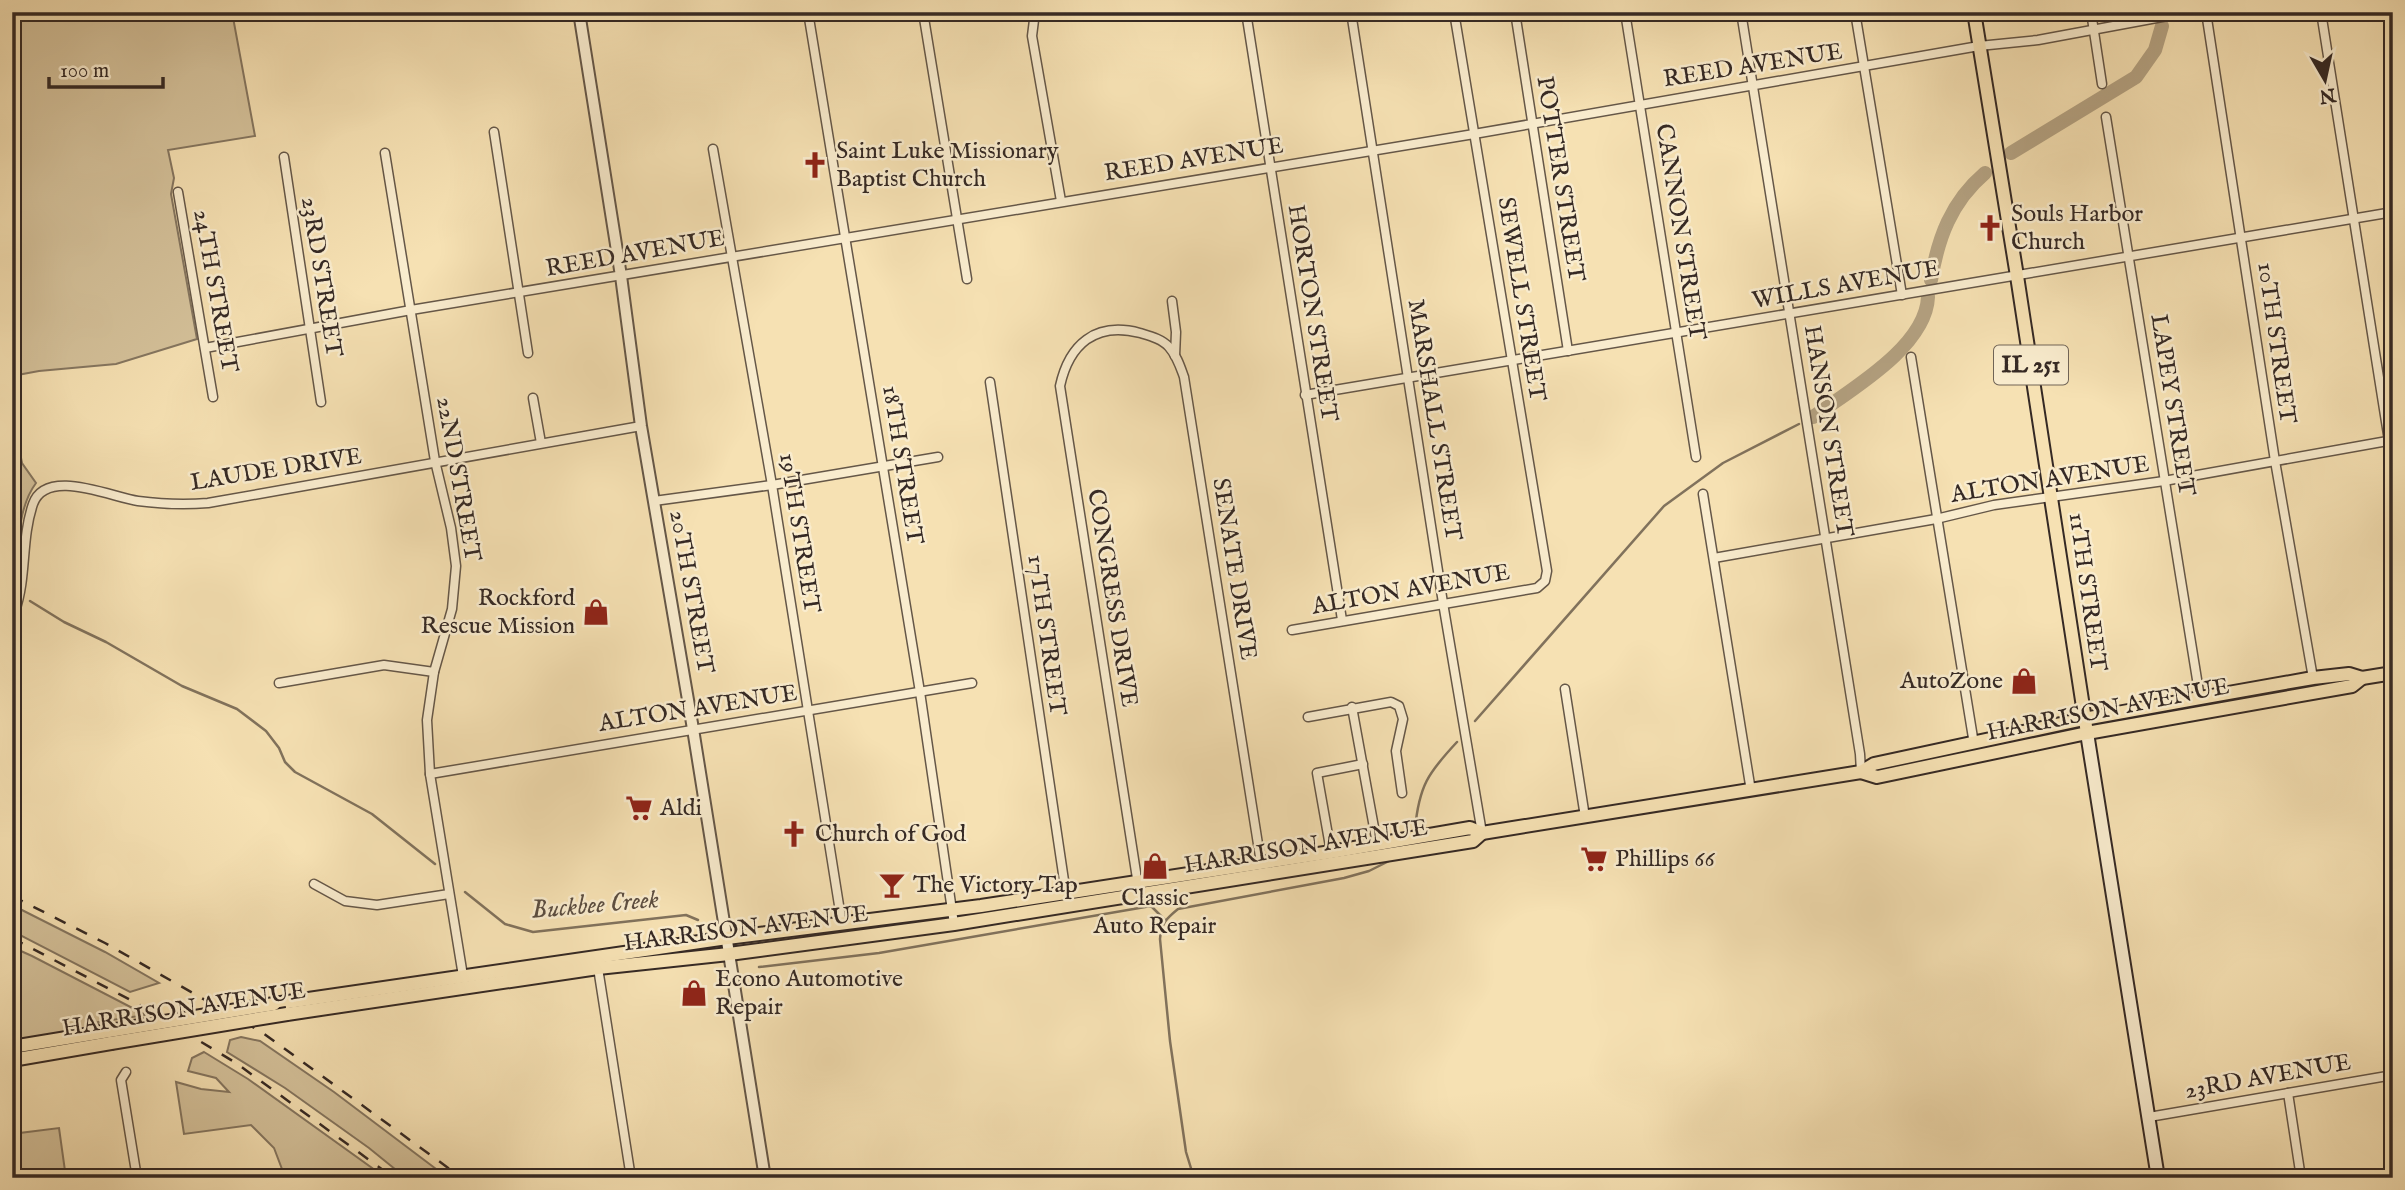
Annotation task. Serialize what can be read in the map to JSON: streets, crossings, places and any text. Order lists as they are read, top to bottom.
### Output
{
  "streets": {
    "main road": ["IL 251", "11TH STREET", "HARRISON AVENUE"],
    "street": [
      "REED AVENUE",
      "POTTER STREET",
      "CANNON STREET",
      "23RD STREET",
      "WILLS AVENUE",
      "24TH STREET",
      "SEWELL STREET",
      "HORTON STREET",
      "10TH STREET",
      "LAPEY STREET",
      "MARSHALL STREET",
      "HANSON STREET",
      "18TH STREET",
      "LAUDE DRIVE",
      "22ND STREET",
      "ALTON AVENUE",
      "19TH STREET",
      "SENATE DRIVE",
      "20TH STREET",
      "CONGRESS DRIVE",
      "17TH STREET",
      "23RD AVENUE"
    ]
  },
  "crossings": [
    ["REED AVENUE", "POTTER STREET"],
    ["REED AVENUE", "CANNON STREET"],
    ["REED AVENUE", "23RD STREET"],
    ["REED AVENUE", "24TH STREET"],
    ["REED AVENUE", "SEWELL STREET"],
    ["REED AVENUE", "HORTON STREET"],
    ["REED AVENUE", "MARSHALL STREET"],
    ["REED AVENUE", "HANSON STREET"],
    ["REED AVENUE", "18TH STREET"],
    ["REED AVENUE", "22ND STREET"],
    ["REED AVENUE", "19TH STREET"],
    ["REED AVENUE", "20TH STREET"],
    ["REED AVENUE", "11TH STREET"],
    ["POTTER STREET", "WILLS AVENUE"],
    ["CANNON STREET", "WILLS AVENUE"],
    ["WILLS AVENUE", "SEWELL STREET"],
    ["WILLS AVENUE", "HORTON STREET"],
    ["WILLS AVENUE", "10TH STREET"],
    ["WILLS AVENUE", "LAPEY STREET"],
    ["WILLS AVENUE", "MARSHALL STREET"],
    ["WILLS AVENUE", "HANSON STREET"],
    ["WILLS AVENUE", "11TH STREET"],
    ["SEWELL STREET", "ALTON AVENUE"],
    ["HORTON STREET", "ALTON AVENUE"],
    ["10TH STREET", "ALTON AVENUE"],
    ["10TH STREET", "HARRISON AVENUE"],
    ["LAPEY STREET", "ALTON AVENUE"],
    ["LAPEY STREET", "HARRISON AVENUE"],
    ["MARSHALL STREET", "ALTON AVENUE"],
    ["MARSHALL STREET", "HARRISON AVENUE"],
    ["HANSON STREET", "ALTON AVENUE"],
    ["HANSON STREET", "HARRISON AVENUE"],
    ["18TH STREET", "ALTON AVENUE"],
    ["18TH STREET", "HARRISON AVENUE"],
    ["LAUDE DRIVE", "22ND STREET"],
    ["LAUDE DRIVE", "20TH STREET"],
    ["22ND STREET", "ALTON AVENUE"],
    ["22ND STREET", "HARRISON AVENUE"],
    ["ALTON AVENUE", "19TH STREET"],
    ["ALTON AVENUE", "20TH STREET"],
    ["ALTON AVENUE", "11TH STREET"],
    ["19TH STREET", "HARRISON AVENUE"],
    ["SENATE DRIVE", "CONGRESS DRIVE"],
    ["SENATE DRIVE", "HARRISON AVENUE"],
    ["20TH STREET", "HARRISON AVENUE"],
    ["11TH STREET", "HARRISON AVENUE"],
    ["11TH STREET", "23RD AVENUE"],
    ["CONGRESS DRIVE", "HARRISON AVENUE"],
    ["17TH STREET", "HARRISON AVENUE"]
  ],
  "water": ["Buckbee Creek"],
  "places": {
    "church": ["Saint Luke Missionary Baptist Church", "Souls Harbor Church", "Church of God"],
    "shop": [
      "Rockford Rescue Mission",
      "AutoZone",
      "Classic Auto Repair",
      "Econo Automotive Repair"
    ],
    "supermarket": ["Aldi", "Phillips 66"],
    "bar": ["The Victory Tap"]
  },
  "scale_bar": "100 m",
  "north": "bottom"
}
